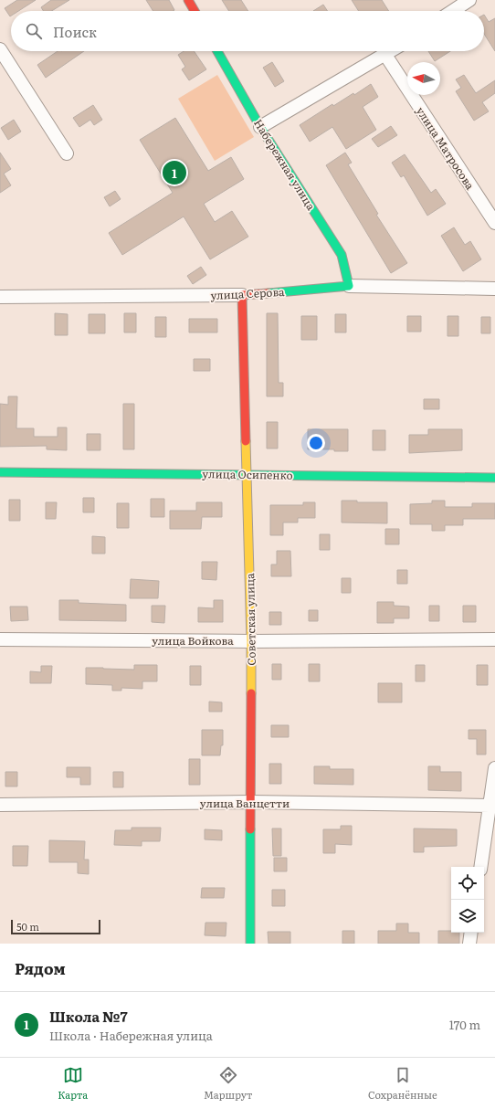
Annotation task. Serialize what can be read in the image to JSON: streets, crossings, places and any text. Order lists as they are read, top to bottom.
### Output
{
  "streets": {
    "street": [
      "улица Матросова",
      "Набережная улица",
      "улица Серова",
      "улица Осипенко",
      "Советская улица",
      "улица Войкова",
      "улица Ванцетти"
    ]
  },
  "crossings": [
    ["Набережная улица", "улица Серова"],
    ["улица Серова", "Советская улица"],
    ["улица Осипенко", "Советская улица"],
    ["Советская улица", "улица Войкова"],
    ["Советская улица", "улица Ванцетти"]
  ],
  "scale_bar": "50 m",
  "north": "left",
  "page": {
    "search": "Поиск",
    "pins": "1",
    "scale": "50 m",
    "heading": "Рядом",
    "list": [
      {
        "mark": "1",
        "name": "Школа №7",
        "note": "Школа · Набережная улица",
        "value": "170 m"
      }
    ],
    "nav": ["Карта", "Маршрут", "Сохранённые"]
  }
}
